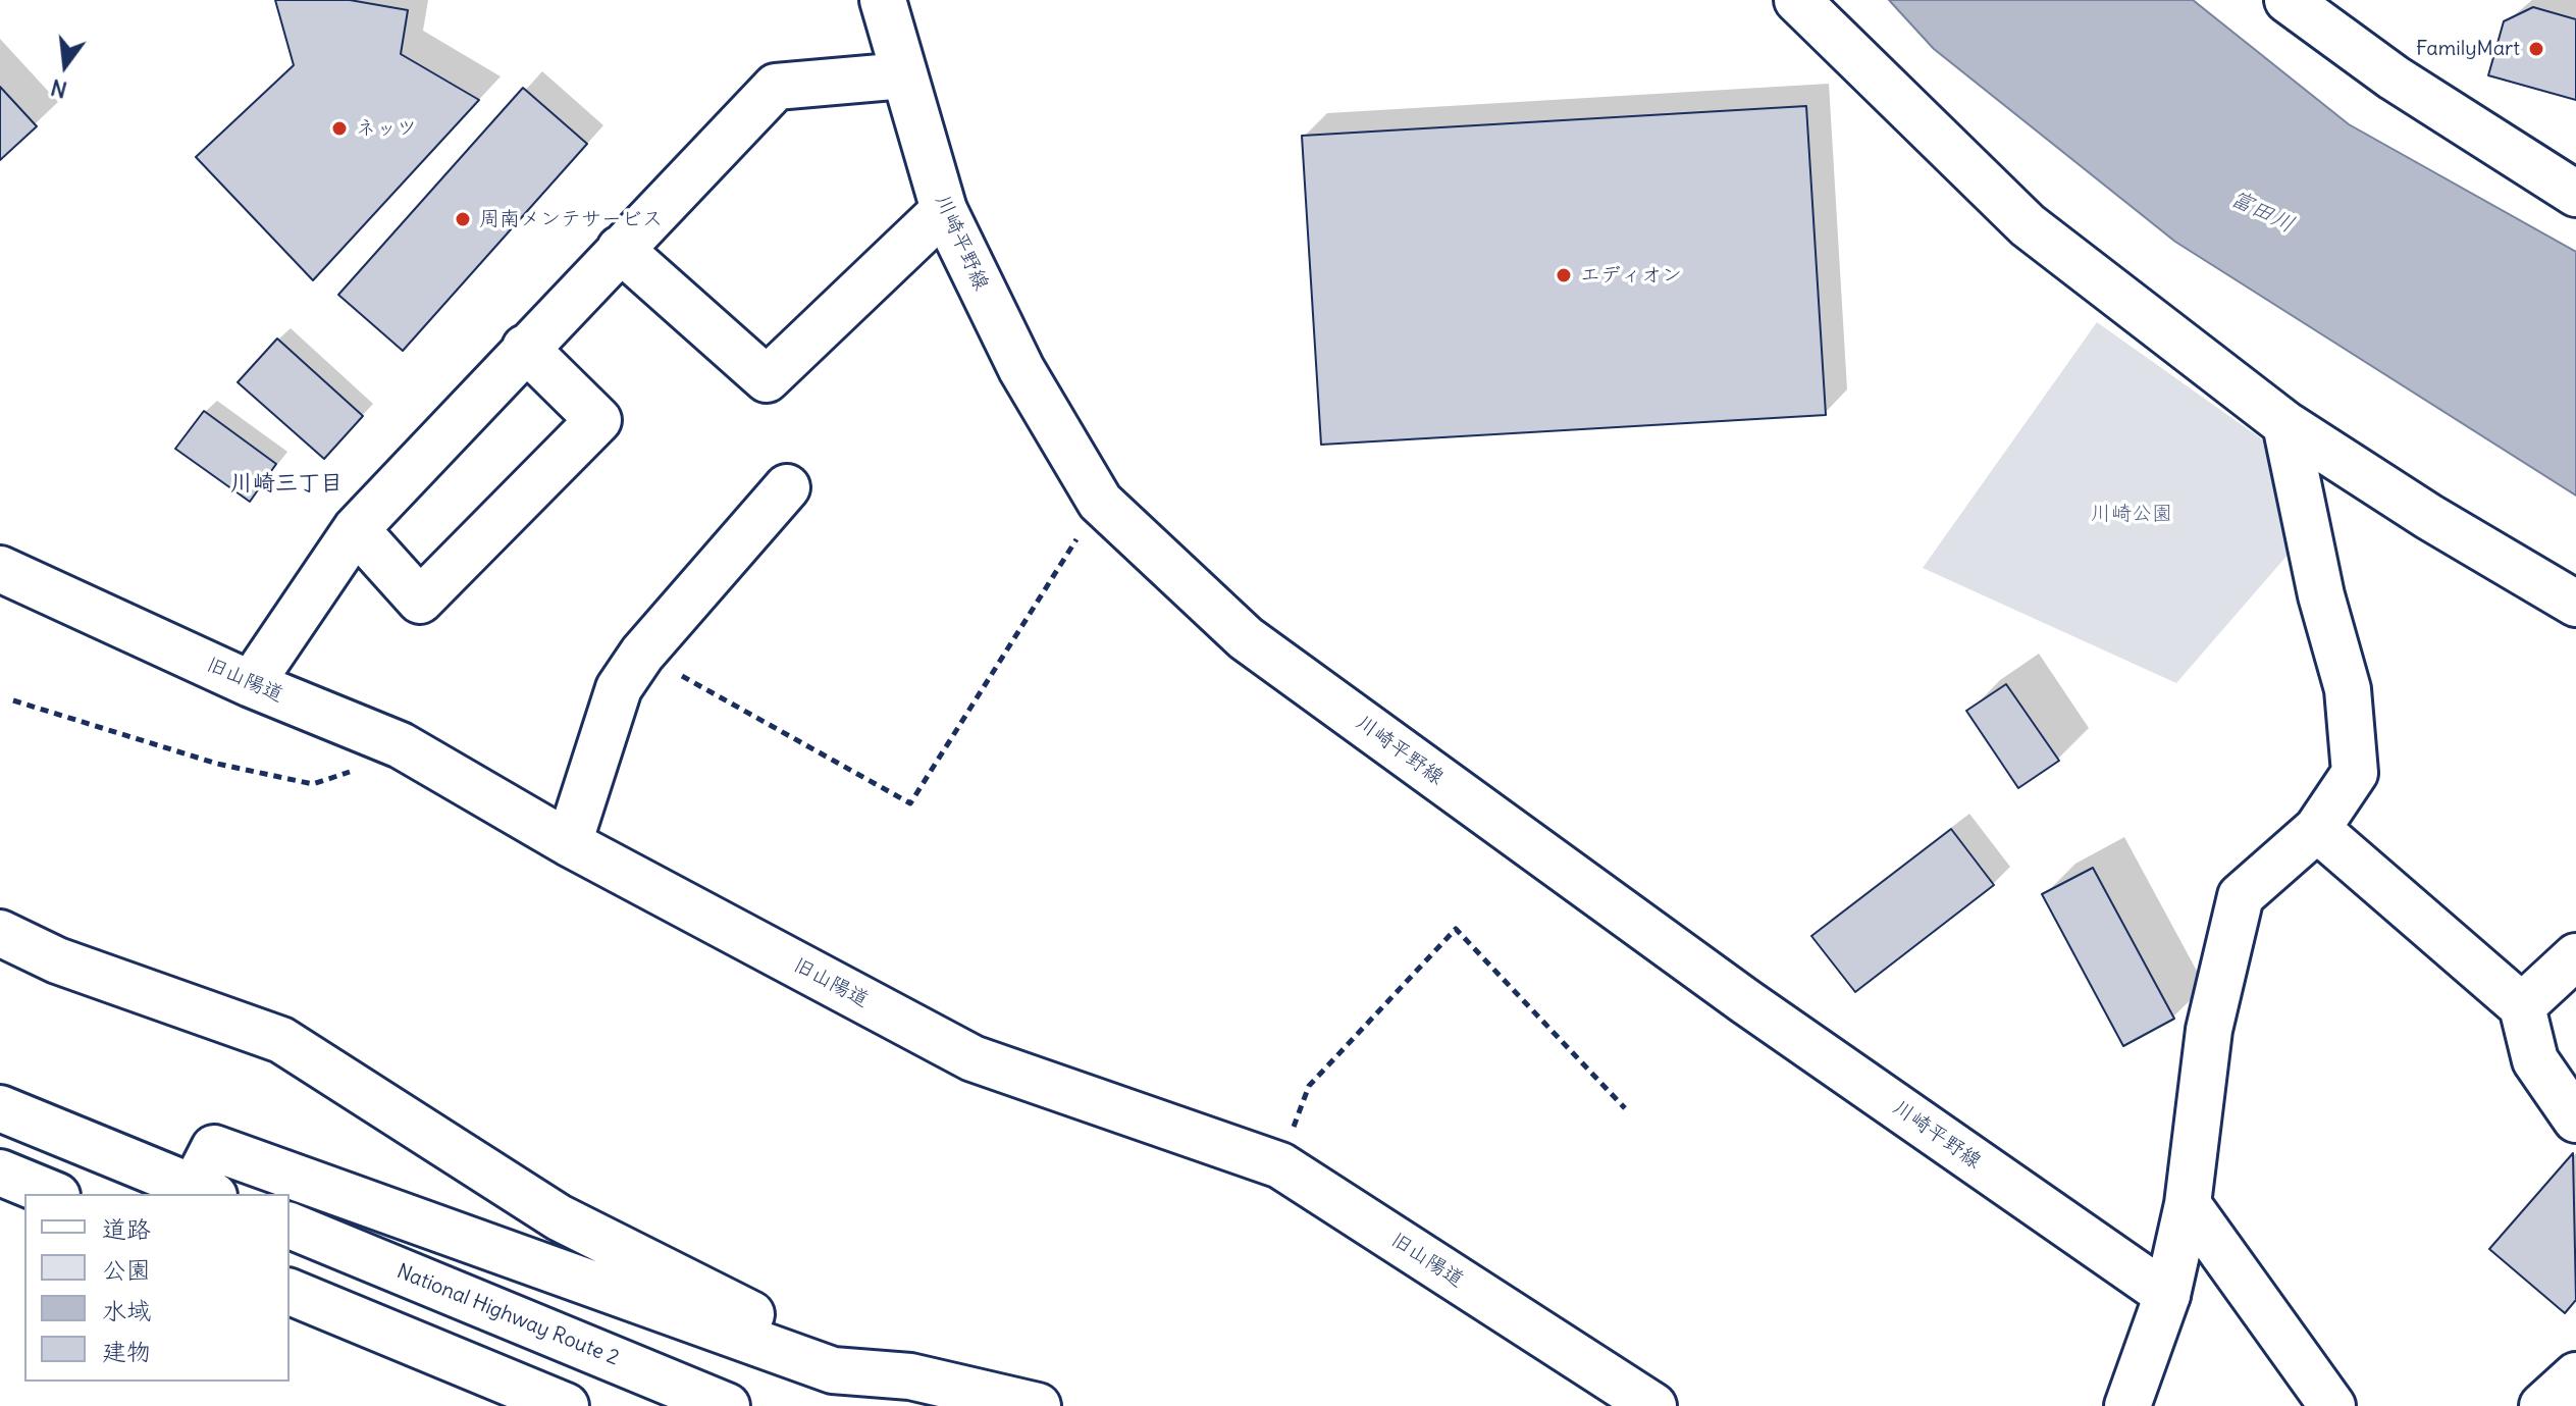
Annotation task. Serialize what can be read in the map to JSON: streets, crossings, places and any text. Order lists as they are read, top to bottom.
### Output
{
  "streets": {
    "main road": ["川崎平野線", "旧山陽道", "National Highway Route 2"]
  },
  "districts": ["川崎三丁目"],
  "water": ["富田川"],
  "parks": ["川崎公園"],
  "places": [
    "FamilyMart",
    "ネッツ",
    "周南メンテサービス",
    "エディオン"
  ],
  "legend": [
    "道路",
    "公園",
    "水域",
    "建物"
  ],
  "north": "bottom"
}
